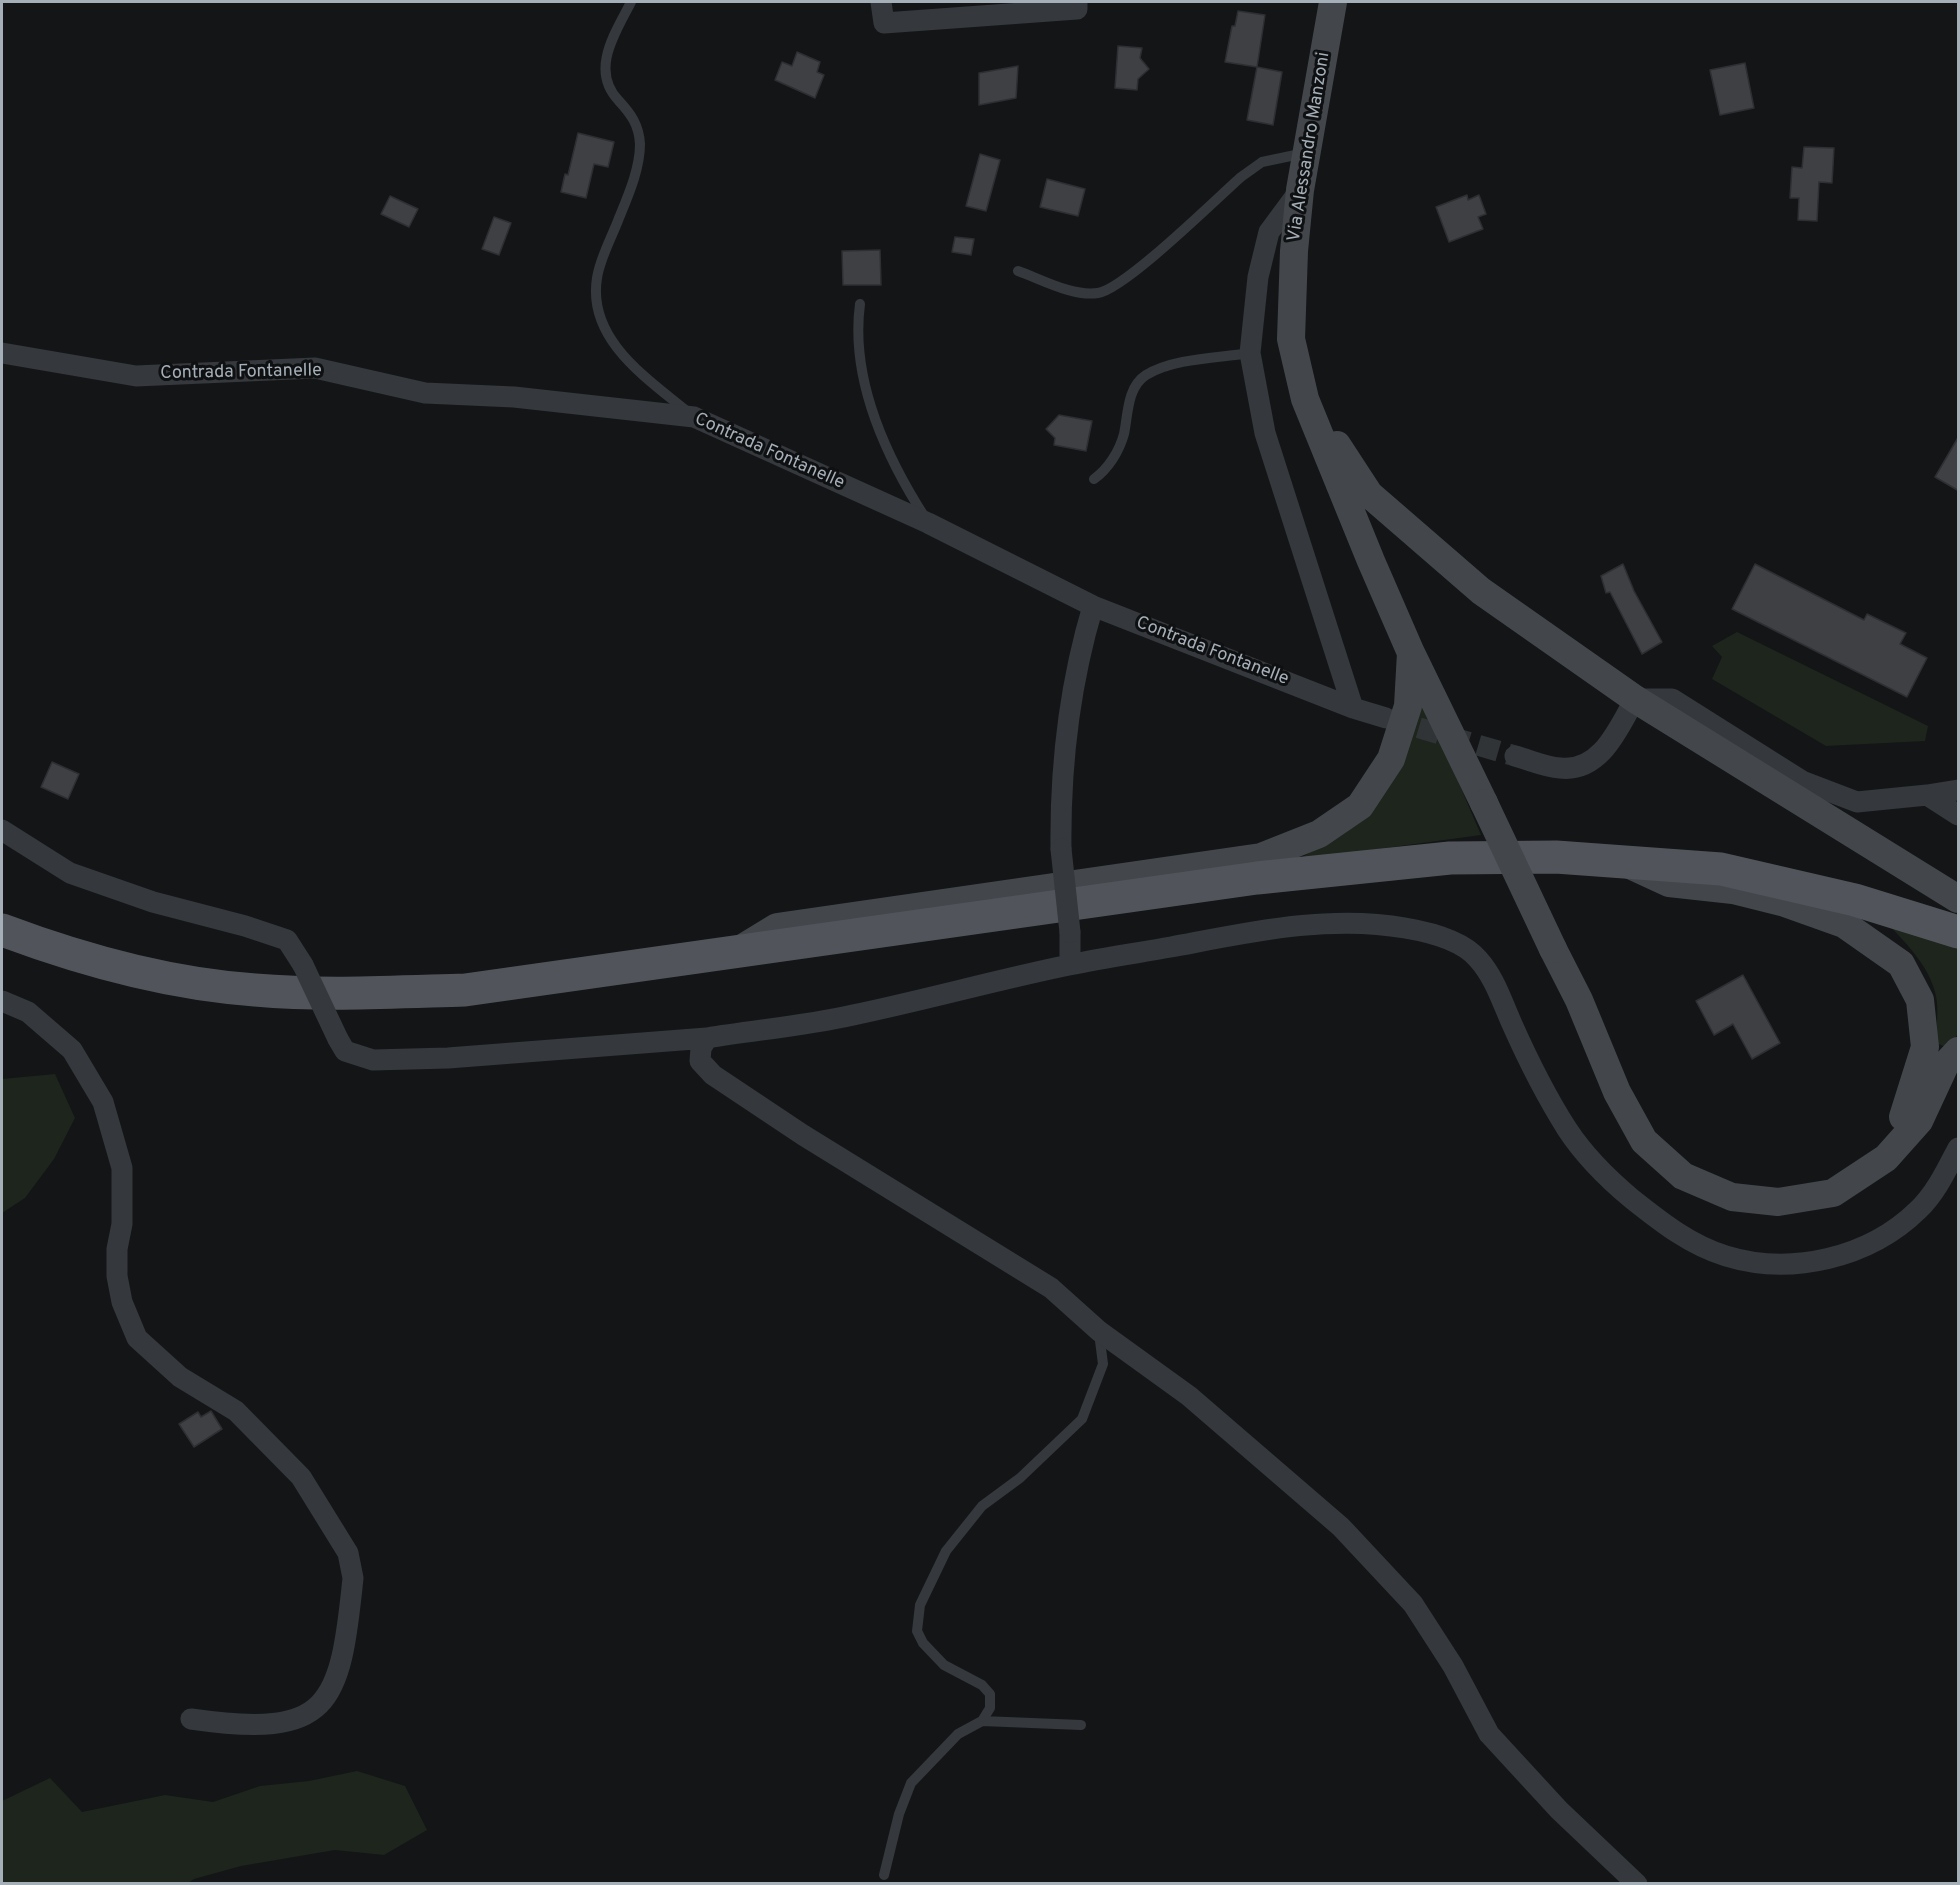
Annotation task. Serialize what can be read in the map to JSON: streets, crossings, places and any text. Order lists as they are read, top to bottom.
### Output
{
  "streets": {
    "main road": ["Via Alessandro Manzoni"],
    "street": ["Contrada Fontanelle"]
  }
}
